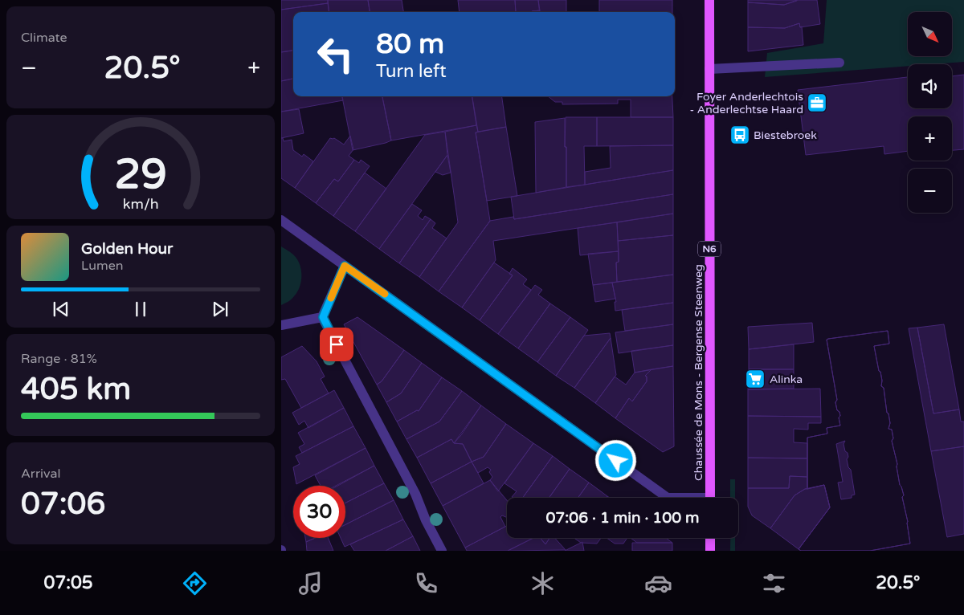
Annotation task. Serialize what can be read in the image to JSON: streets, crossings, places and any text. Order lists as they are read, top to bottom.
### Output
{
  "streets": {
    "main road": ["N6", "Chaussée de Mons - Bergense Steenweg"]
  },
  "places": {
    "office": ["Foyer Anderlechtois - Anderlechtse Haard"],
    "bus stop": ["Biestebroek"],
    "supermarket": ["Alinka"]
  },
  "north": "bottom right",
  "page": {
    "tile": [
      "Climate",
      ["Range · 81%", "405 km"],
      ["Arrival", "07:06"]
    ],
    "map_buttons": ["+", "−"],
    "turn": ["80 m", "Turn left"],
    "heat": ["−", "20.5°", "+"],
    "song": ["Golden Hour", "Lumen"],
    "limit": "30",
    "trip": "07:06 · 1 min · 100 m",
    "tabs": ["07:05", "20.5°"],
    "gauge": ["29", "km/h"]
  }
}
